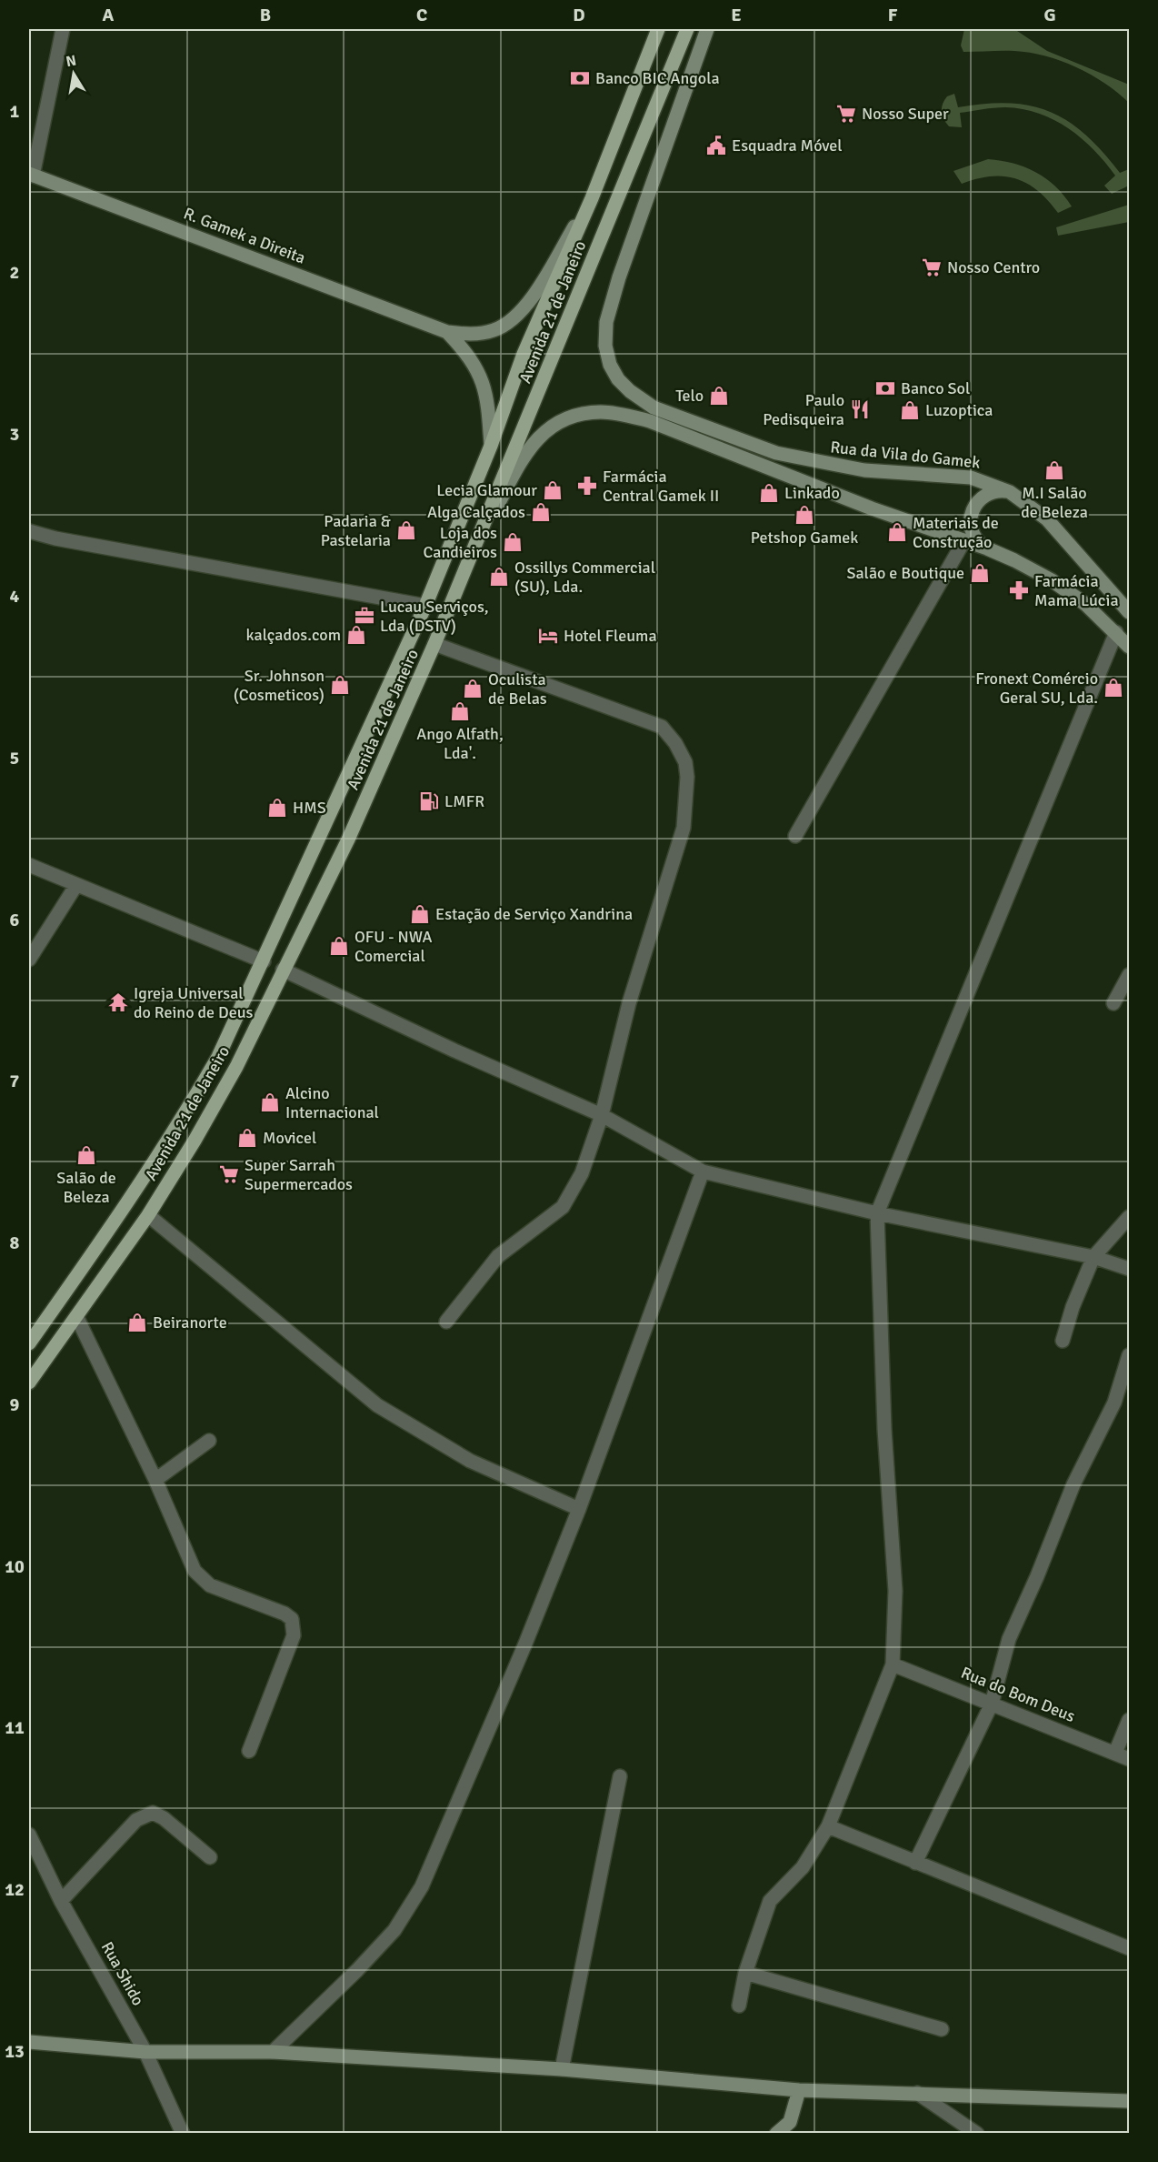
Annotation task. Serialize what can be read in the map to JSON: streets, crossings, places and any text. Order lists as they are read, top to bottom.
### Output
{
  "streets": {
    "main road": ["R. Gamek a Direita", "Avenida 21 de Janeiro", "Rua da Vila do Gamek"],
    "street": ["Rua do Bom Deus", "Rua Shido"]
  },
  "places": {
    "bank": ["Banco BIC Angola", "Banco Sol"],
    "supermarket": ["Nosso Super", "Nosso Centro", "Super Sarrah Supermercados"],
    "public building": ["Esquadra Móvel"],
    "shop": [
      "Telo",
      "Luzoptica",
      "M.I Salão de Beleza",
      "Lecia Glamour",
      "Linkado",
      "Alga Calçados",
      "Petshop Gamek",
      "Padaria & Pastelaria",
      "Materiais de Construção",
      "Loja dos Candieiros",
      "Salão e Boutique",
      "Ossillys Commercial (SU), Lda.",
      "kalçados.com",
      "Sr. Johnson (Cosmeticos)",
      "Fronext Comércio Geral SU, Lda.",
      "Oculista de Belas",
      "Ango Alfath, Lda'.",
      "HMS",
      "Estação de Serviço Xandrina",
      "OFU - NWA Comercial",
      "Alcino Internacional",
      "Movicel",
      "Salão de Beleza",
      "Beiranorte"
    ],
    "restaurant": ["Paulo Pedisqueira"],
    "pharmacy": ["Farmácia Central Gamek II", "Farmácia Mama Lúcia"],
    "office": ["Lucau Serviços, Lda (DSTV)"],
    "hotel": ["Hotel Fleuma"],
    "fuel station": ["LMFR"],
    "temple": ["Igreja Universal do Reino de Deus"]
  },
  "north": "top",
  "grid": {
    "columns": [
      "A",
      "B",
      "C",
      "D",
      "E",
      "F",
      "G"
    ],
    "rows": [
      "1",
      "2",
      "3",
      "4",
      "5",
      "6",
      "7",
      "8",
      "9",
      "10",
      "11",
      "12",
      "13"
    ]
  }
}
